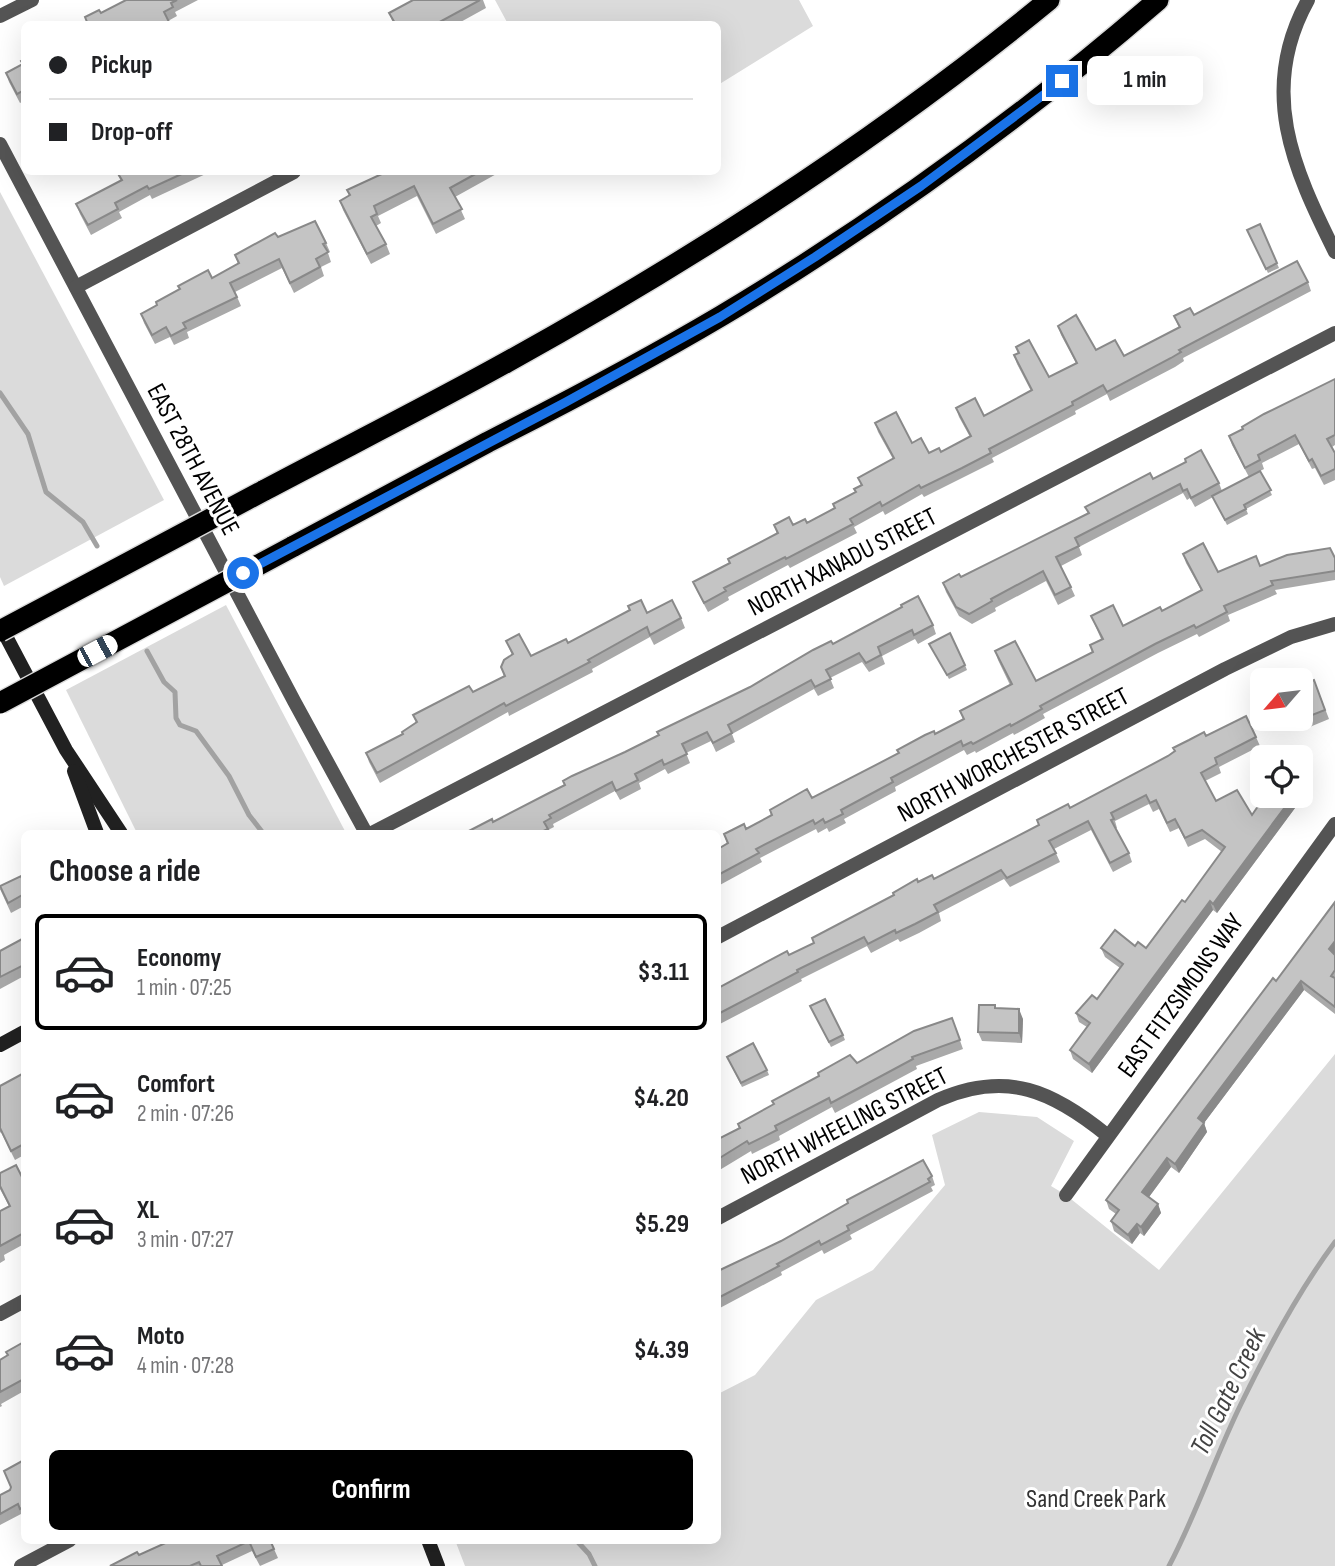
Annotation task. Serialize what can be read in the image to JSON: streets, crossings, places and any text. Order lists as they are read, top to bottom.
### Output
{
  "streets": {
    "street": [
      "EAST 28TH AVENUE",
      "NORTH XANADU STREET",
      "NORTH WORCHESTER STREET",
      "EAST FITZSIMONS WAY",
      "NORTH WHEELING STREET"
    ]
  },
  "crossings": [
    ["EAST FITZSIMONS WAY", "NORTH WHEELING STREET"]
  ],
  "water": ["Toll Gate Creek"],
  "parks": ["Sand Creek Park"],
  "north": "bottom left",
  "page": {
    "banner": ["Pickup", "Drop-off"],
    "bubble": "1 min",
    "heading": "Choose a ride",
    "list": [
      {
        "name": "Economy",
        "note": "1 min · 07:25",
        "value": "$3.11"
      },
      {
        "name": "Comfort",
        "note": "2 min · 07:26",
        "value": "$4.20"
      },
      {
        "name": "XL",
        "note": "3 min · 07:27",
        "value": "$5.29"
      },
      {
        "name": "Moto",
        "note": "4 min · 07:28",
        "value": "$4.39"
      }
    ],
    "buttons": "Confirm"
  }
}
